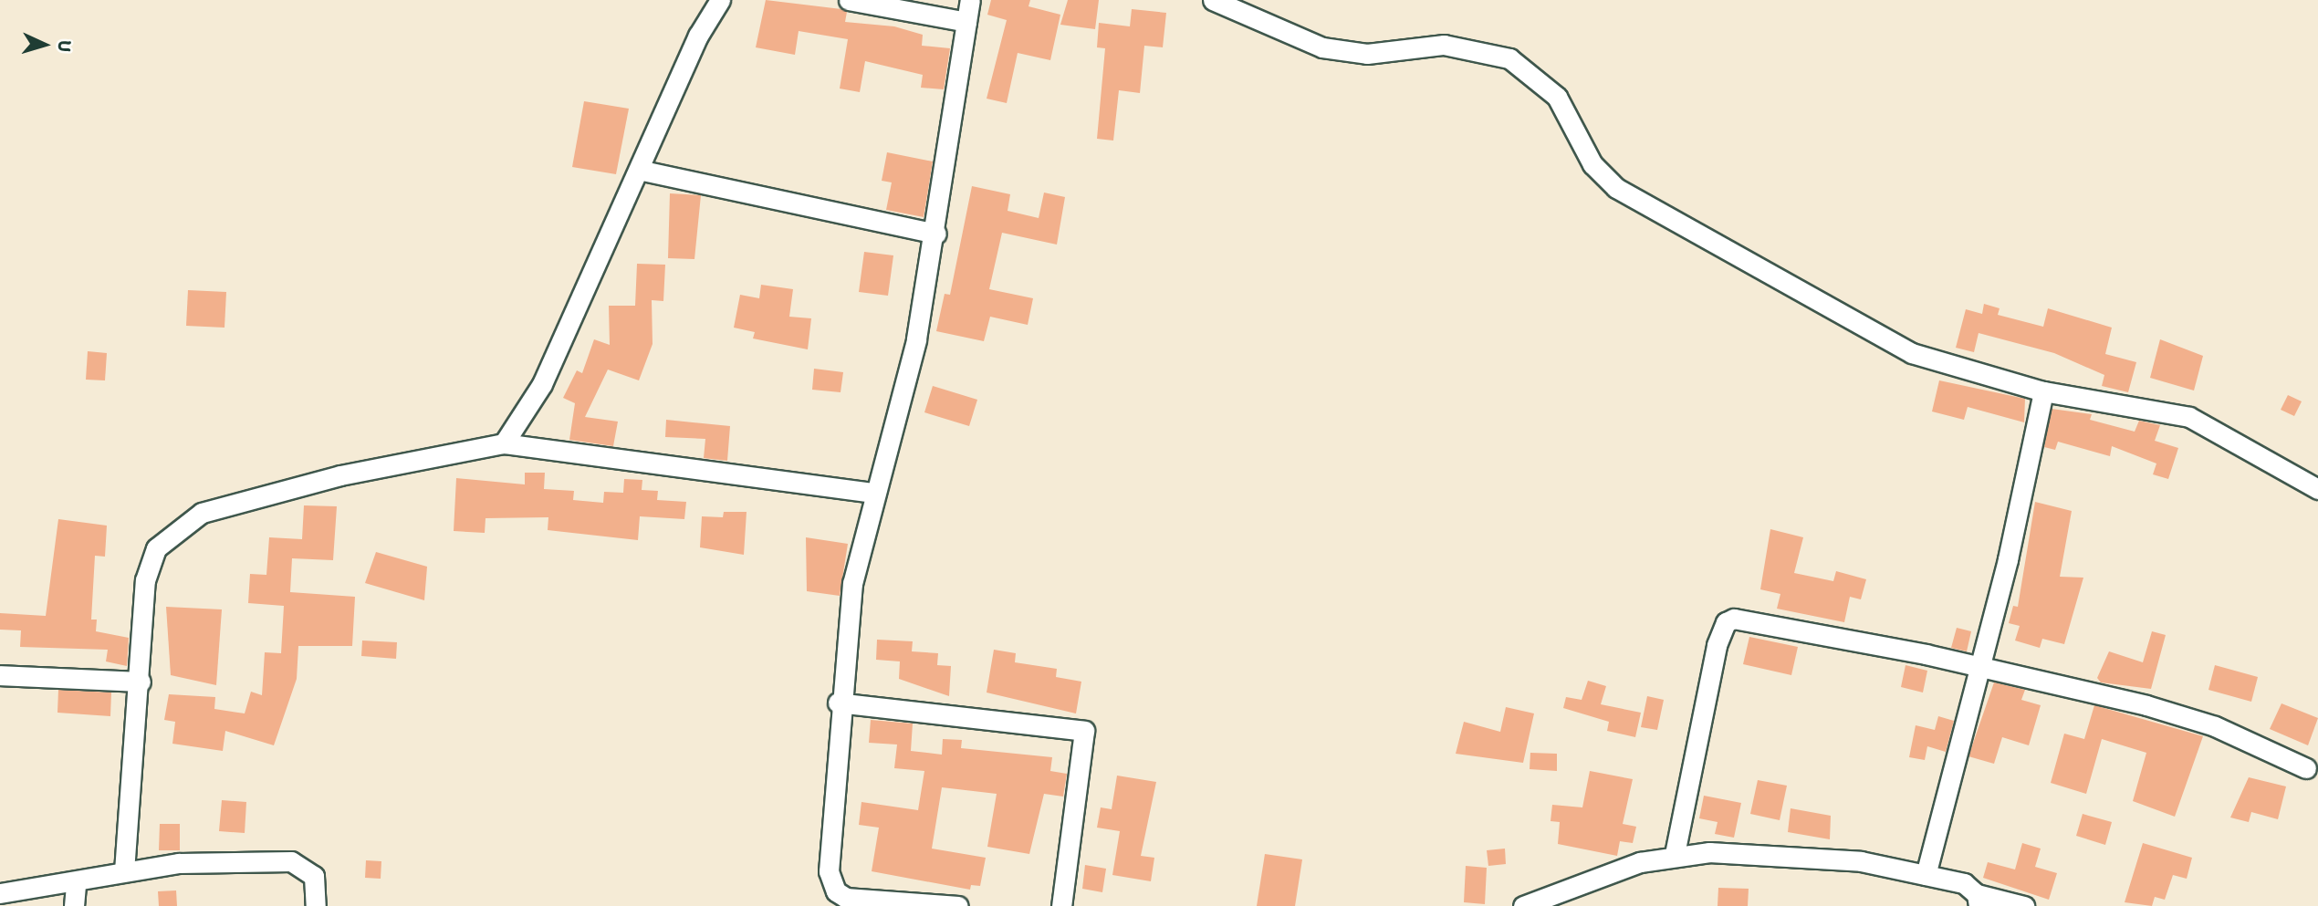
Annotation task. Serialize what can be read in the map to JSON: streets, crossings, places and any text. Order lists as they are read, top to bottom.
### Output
{
  "north": "right"
}
